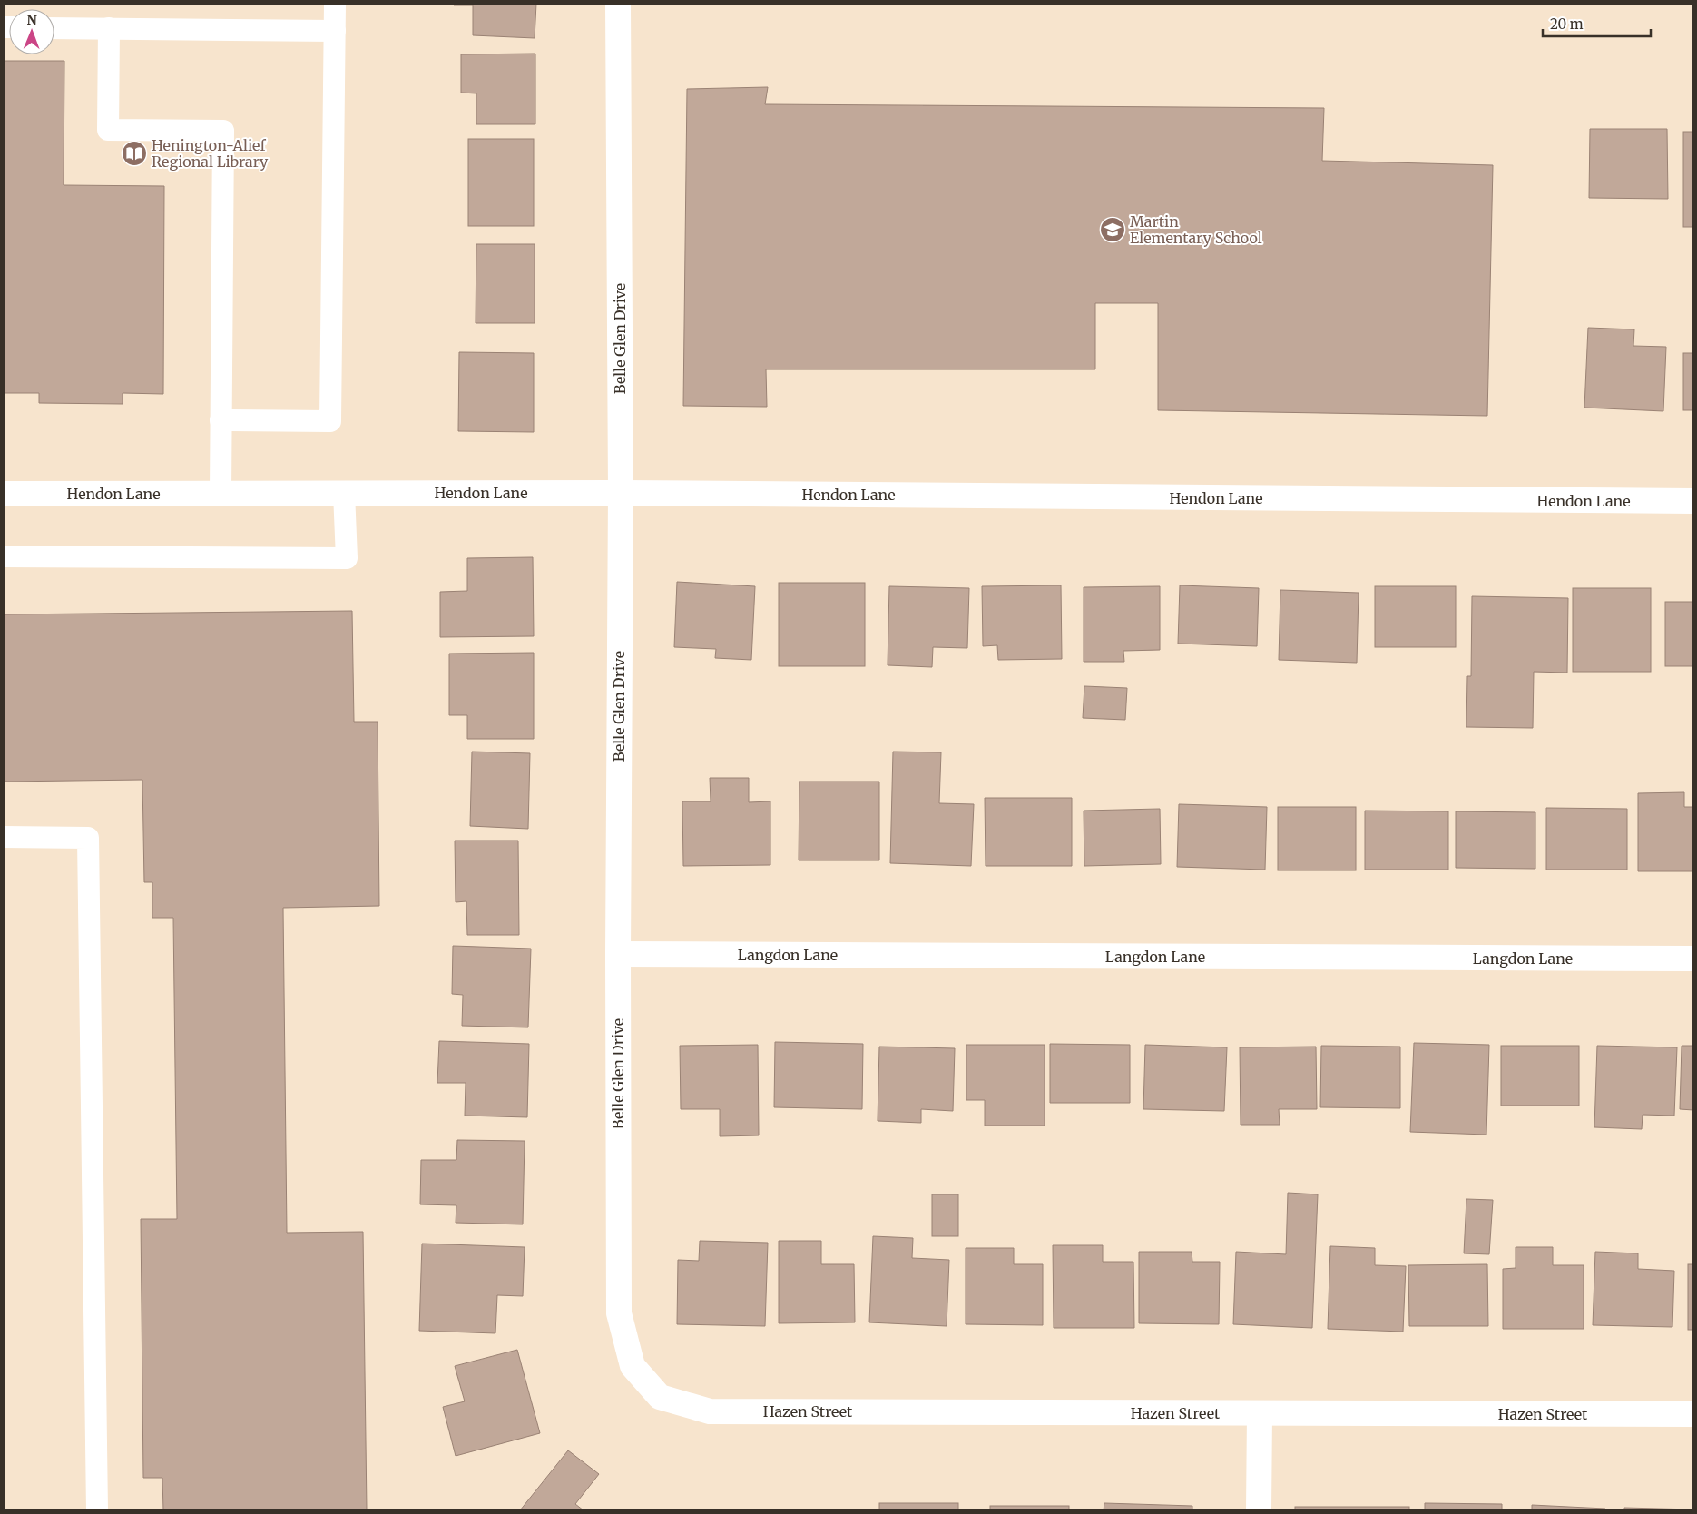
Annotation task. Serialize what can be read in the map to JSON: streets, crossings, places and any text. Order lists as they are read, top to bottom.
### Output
{
  "streets": {
    "street": [
      "Belle Glen Drive",
      "Hendon Lane",
      "Langdon Lane",
      "Hazen Street"
    ]
  },
  "crossings": [
    ["Belle Glen Drive", "Hendon Lane"],
    ["Belle Glen Drive", "Langdon Lane"],
    ["Belle Glen Drive", "Hazen Street"]
  ],
  "places": {
    "library": ["Henington-Alief Regional Library"],
    "school or university": ["Martin Elementary School"]
  },
  "scale_bar": "20 m",
  "north": "top"
}
